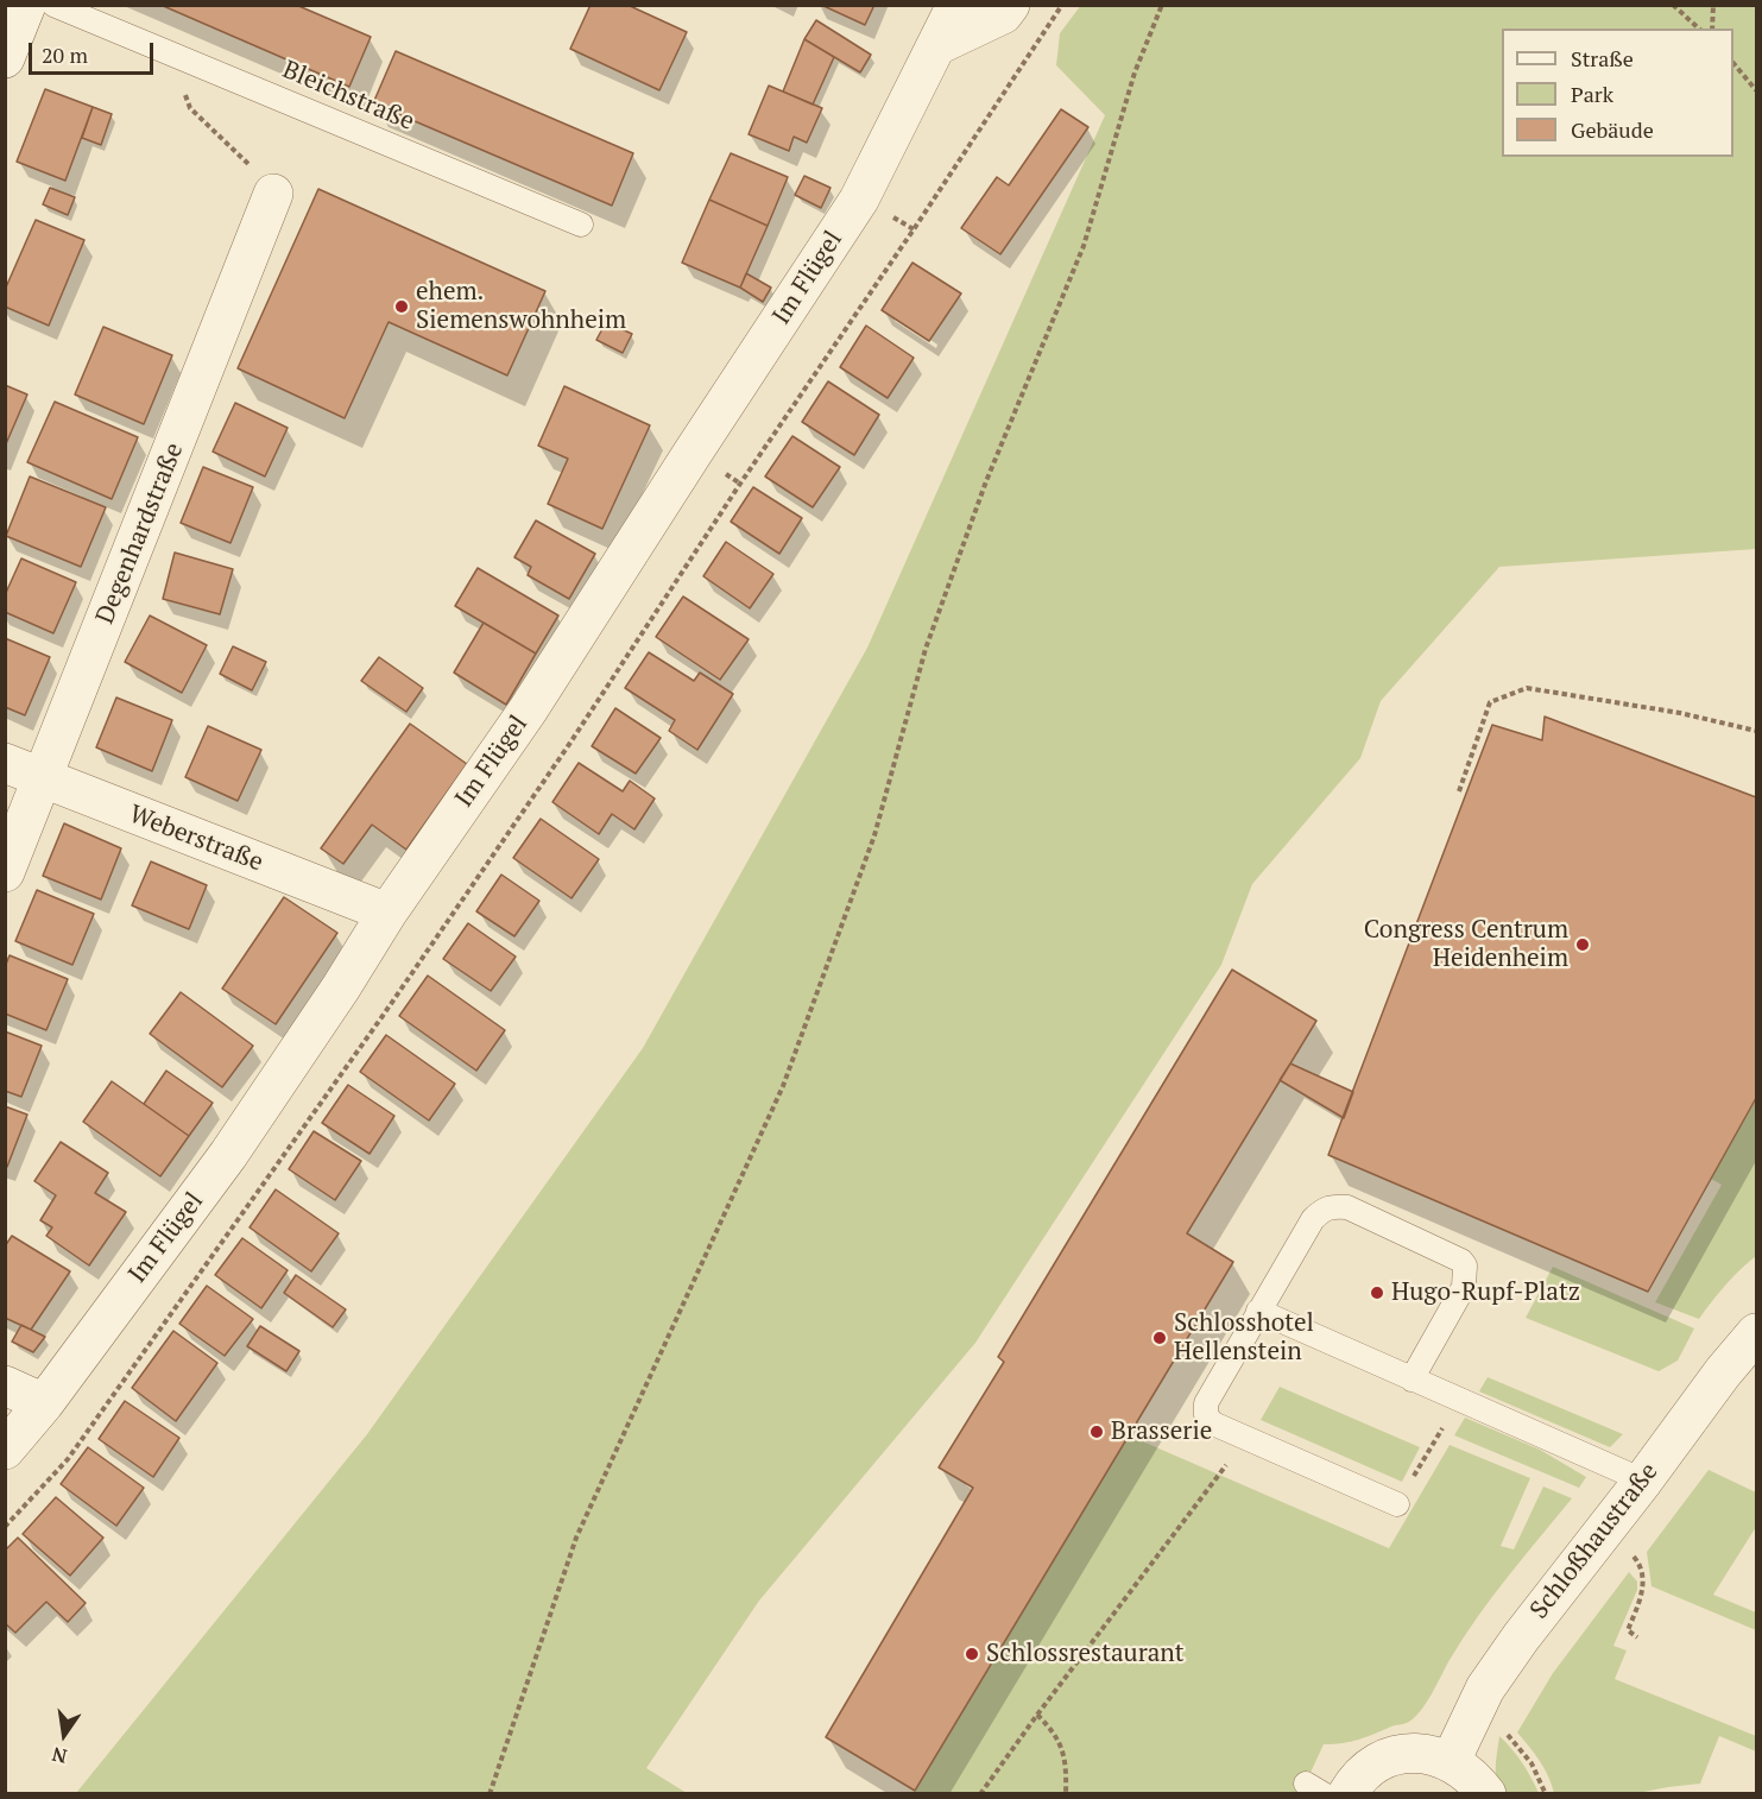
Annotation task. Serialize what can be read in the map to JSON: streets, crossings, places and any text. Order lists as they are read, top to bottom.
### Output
{
  "streets": {
    "street": [
      "Im Flügel",
      "Degenhardstraße",
      "Weberstraße",
      "Schloßhaustraße"
    ],
    "lane": ["Bleichstraße"]
  },
  "crossings": [
    ["Im Flügel", "Weberstraße"],
    ["Degenhardstraße", "Weberstraße"]
  ],
  "places": [
    "ehem. Siemenswohnheim",
    "Congress Centrum Heidenheim",
    "Hugo-Rupf-Platz",
    "Schlosshotel Hellenstein",
    "Brasserie",
    "Schlossrestaurant"
  ],
  "legend": ["Straße", "Park", "Gebäude"],
  "scale_bar": "20 m",
  "north": "bottom"
}
